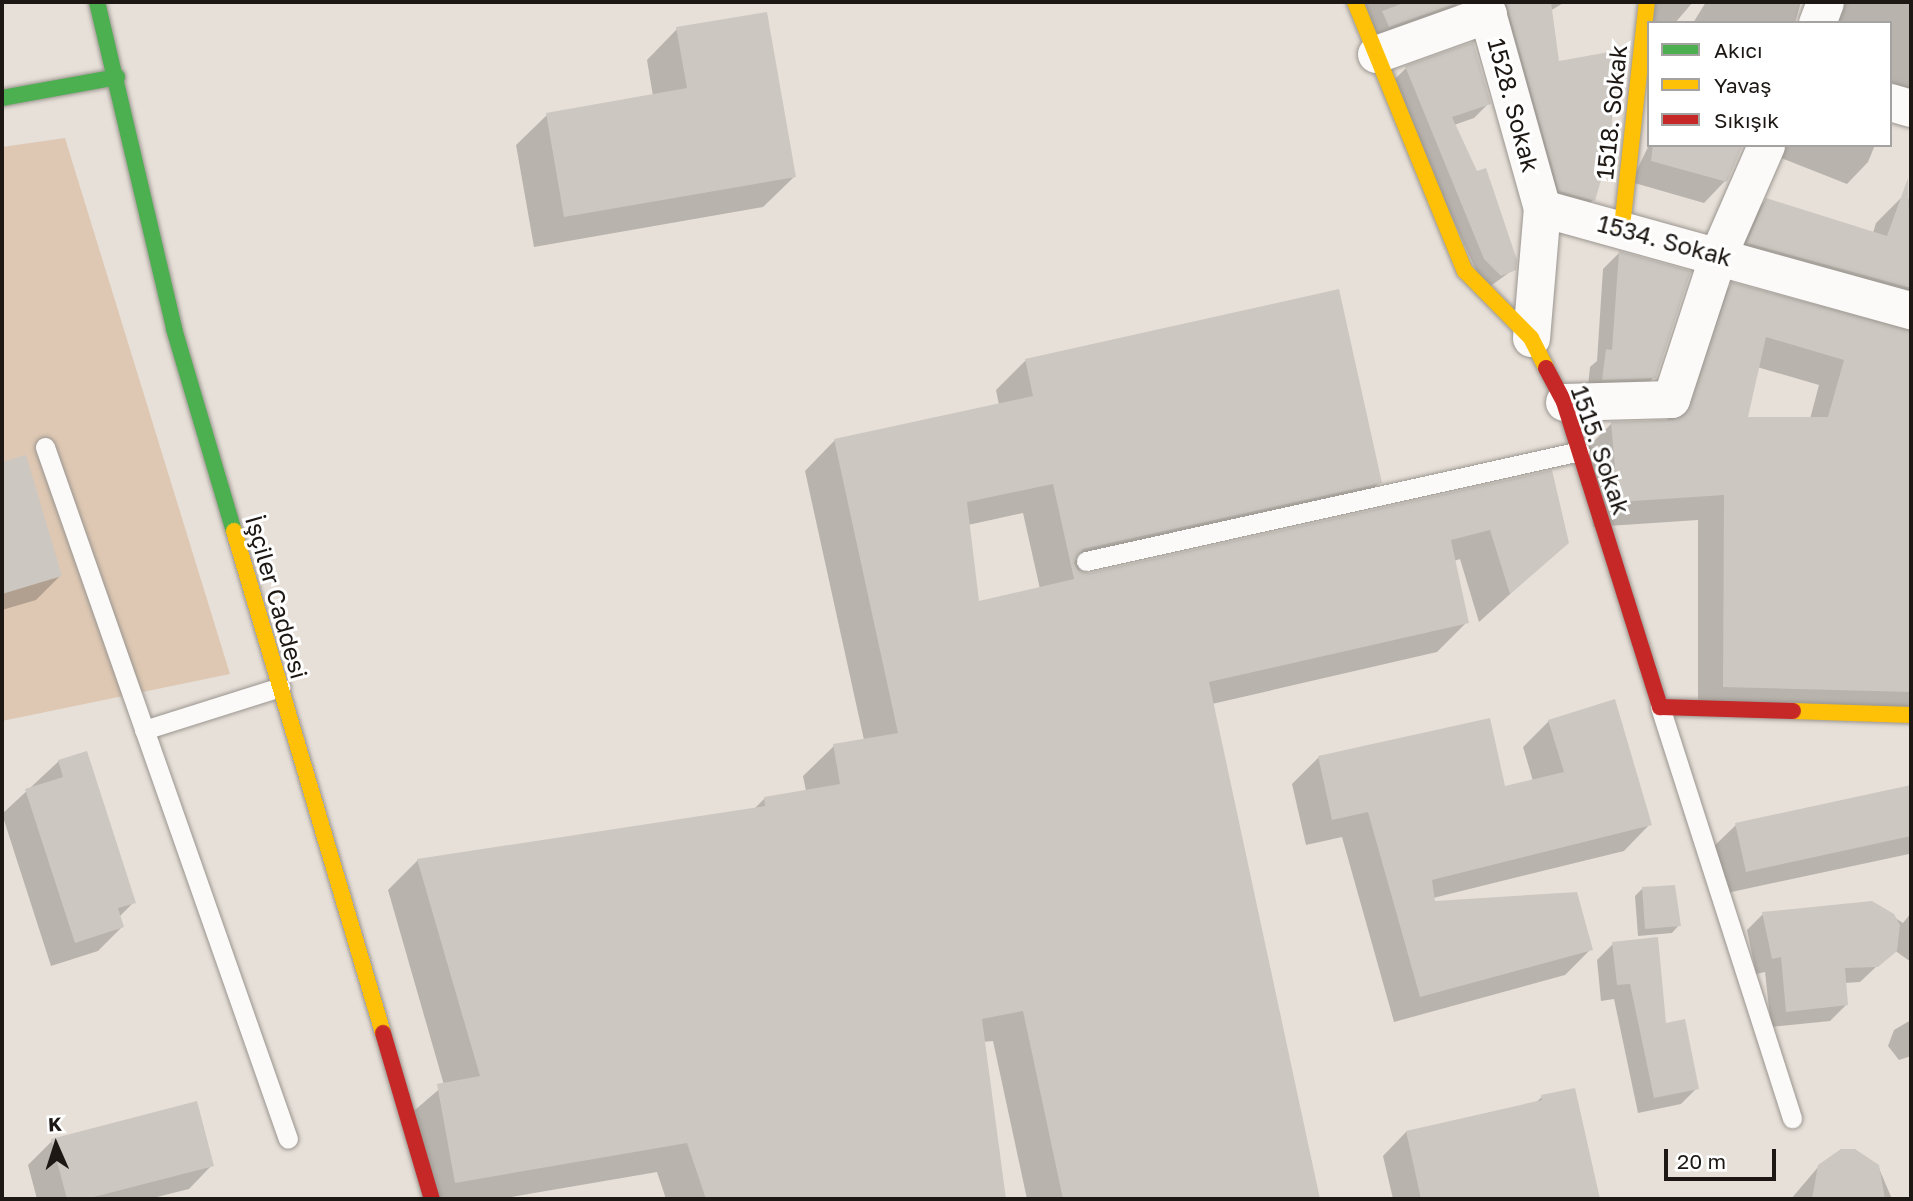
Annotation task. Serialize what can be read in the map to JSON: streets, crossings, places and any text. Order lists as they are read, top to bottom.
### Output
{
  "streets": {
    "street": [
      "1528. Sokak",
      "1518. Sokak",
      "1534. Sokak",
      "1515. Sokak",
      "İşçiler Caddesi"
    ]
  },
  "crossings": [
    ["1528. Sokak", "1534. Sokak"],
    ["1518. Sokak", "1534. Sokak"]
  ],
  "legend": ["Akıcı", "Yavaş", "Sıkışık"],
  "scale_bar": "20 m",
  "north": "top"
}
